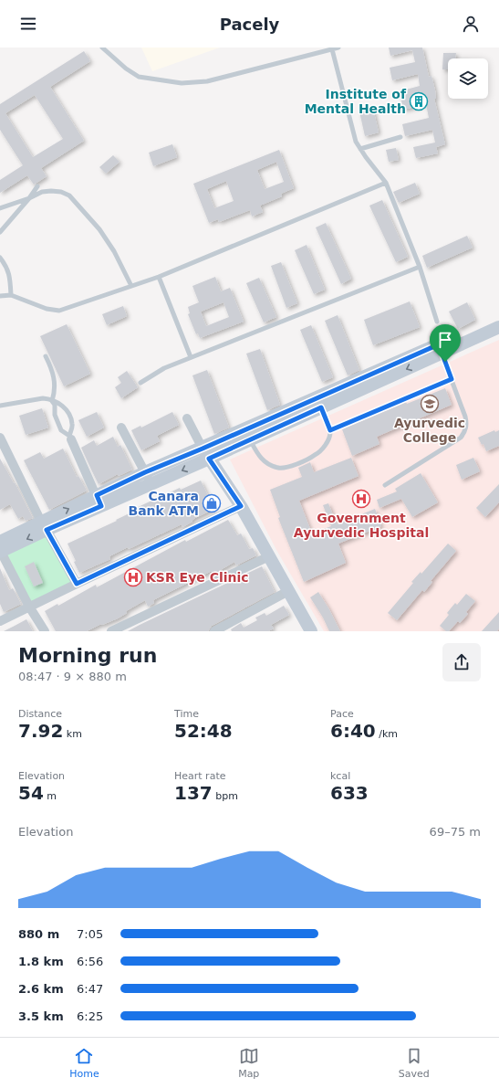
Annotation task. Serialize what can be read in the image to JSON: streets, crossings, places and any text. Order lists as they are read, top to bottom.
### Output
{
  "places": {
    "building": ["Institute of Mental Health"],
    "school or university": ["Ayurvedic College"],
    "hospital": ["Government Ayurvedic Hospital", "KSR Eye Clinic"],
    "shop": ["Canara Bank ATM"]
  },
  "page": {
    "header": "Pacely",
    "heading": ["Morning run", "08:47 · 9 × 880 m"],
    "stats": [
      ["Distance", "7.92 km"],
      ["Time", "52:48"],
      ["Pace", "6:40 /km"],
      ["Elevation", "54 m"],
      ["Heart rate", "137 bpm"],
      ["kcal", "633"]
    ],
    "chart": ["Elevation", "69–75 m"],
    "list": [
      {
        "name": "880 m",
        "note": "7:05"
      },
      {
        "name": "1.8 km",
        "note": "6:56"
      },
      {
        "name": "2.6 km",
        "note": "6:47"
      },
      {
        "name": "3.5 km",
        "note": "6:25"
      }
    ],
    "tabs": ["Home", "Map", "Saved"]
  }
}
